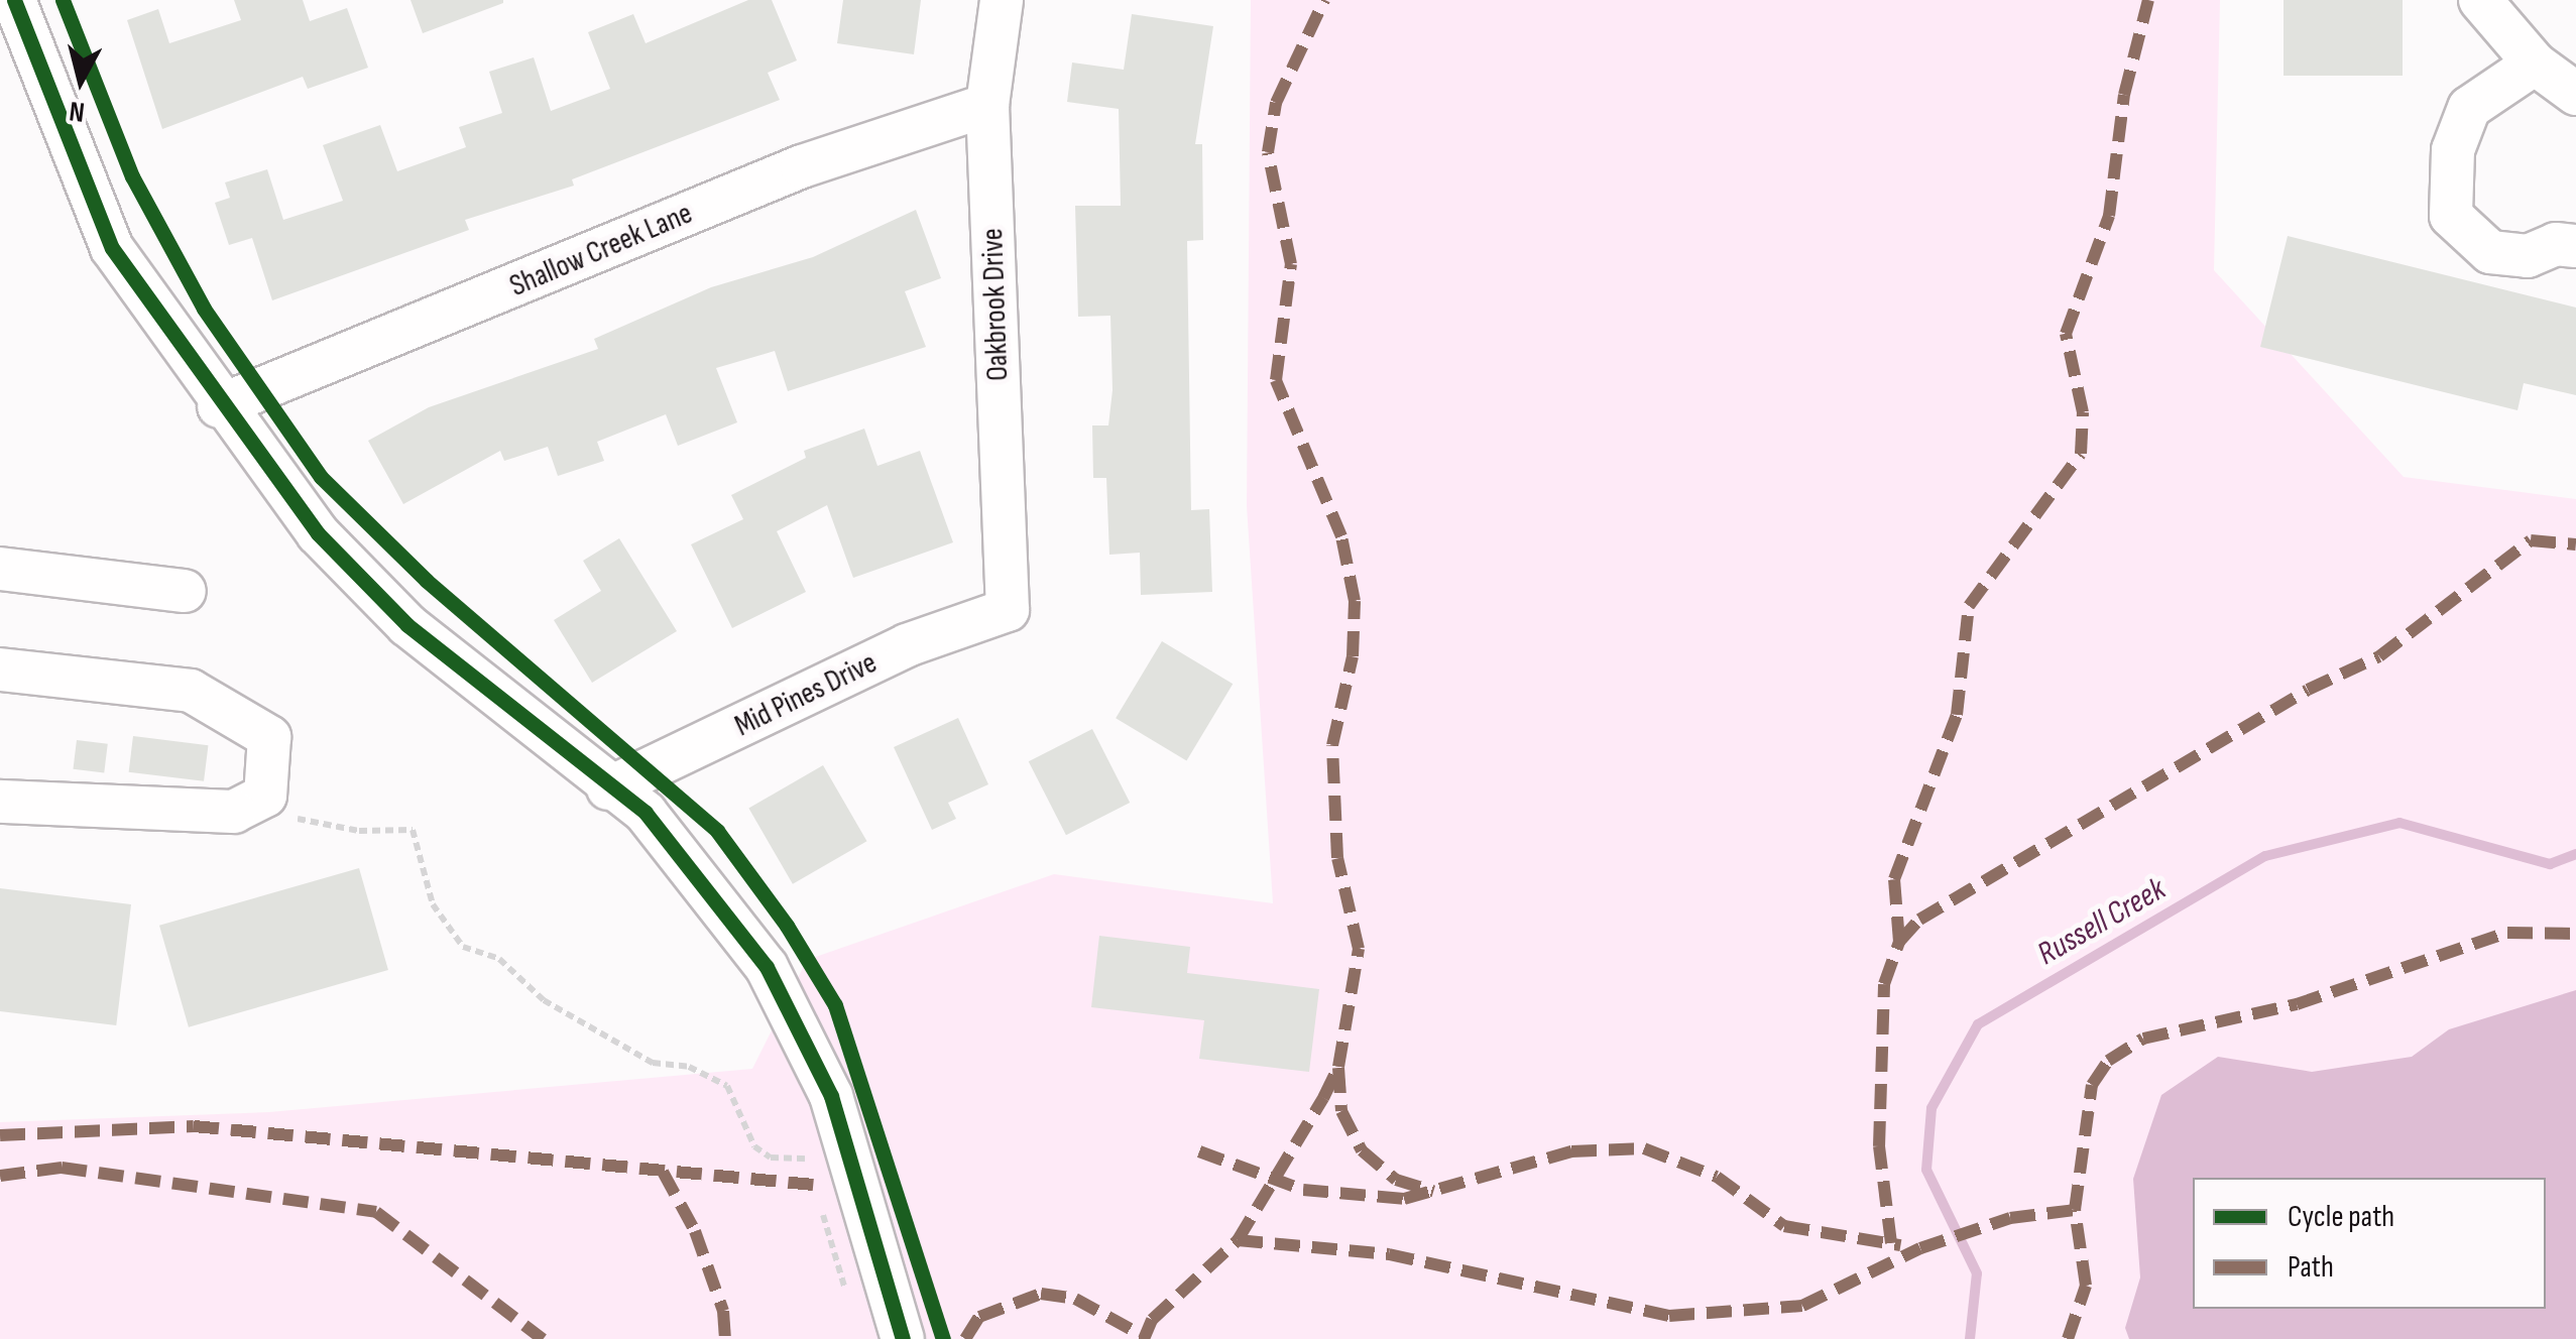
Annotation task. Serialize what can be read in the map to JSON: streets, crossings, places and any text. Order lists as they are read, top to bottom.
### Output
{
  "streets": {
    "street": ["Shallow Creek Lane", "Oakbrook Drive", "Mid Pines Drive"]
  },
  "crossings": [
    ["Shallow Creek Lane", "Oakbrook Drive"],
    ["Oakbrook Drive", "Mid Pines Drive"]
  ],
  "water": ["Russell Creek"],
  "legend": ["Cycle path", "Path"],
  "north": "bottom"
}
